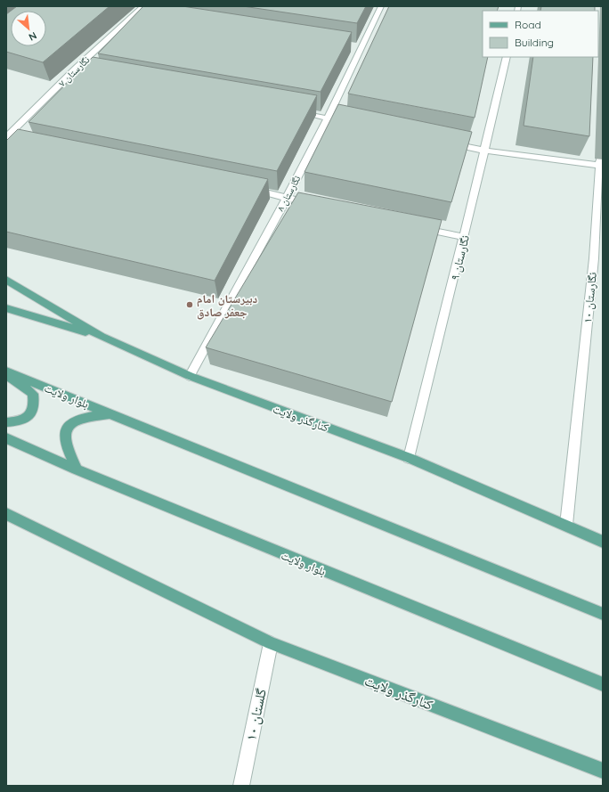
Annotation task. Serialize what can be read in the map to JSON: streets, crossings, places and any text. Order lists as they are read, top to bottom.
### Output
{
  "streets": {
    "main road": ["بلوار ولایت", "کنارگذر ولایت"],
    "street": [
      "نگارستان ۷",
      "نگارستان ۸",
      "نگارستان ۹",
      "نگارستان ۱۰",
      "گلستان ۱۰"
    ]
  },
  "crossings": [
    ["نگارستان ۸", "کنارگذر ولایت"],
    ["نگارستان ۹", "کنارگذر ولایت"],
    ["نگارستان ۱۰", "کنارگذر ولایت"],
    ["کنارگذر ولایت", "گلستان ۱۰"]
  ],
  "places": ["دبیرستان امام جعفر صادق"],
  "legend": ["Road", "Building"],
  "north": "bottom right"
}
